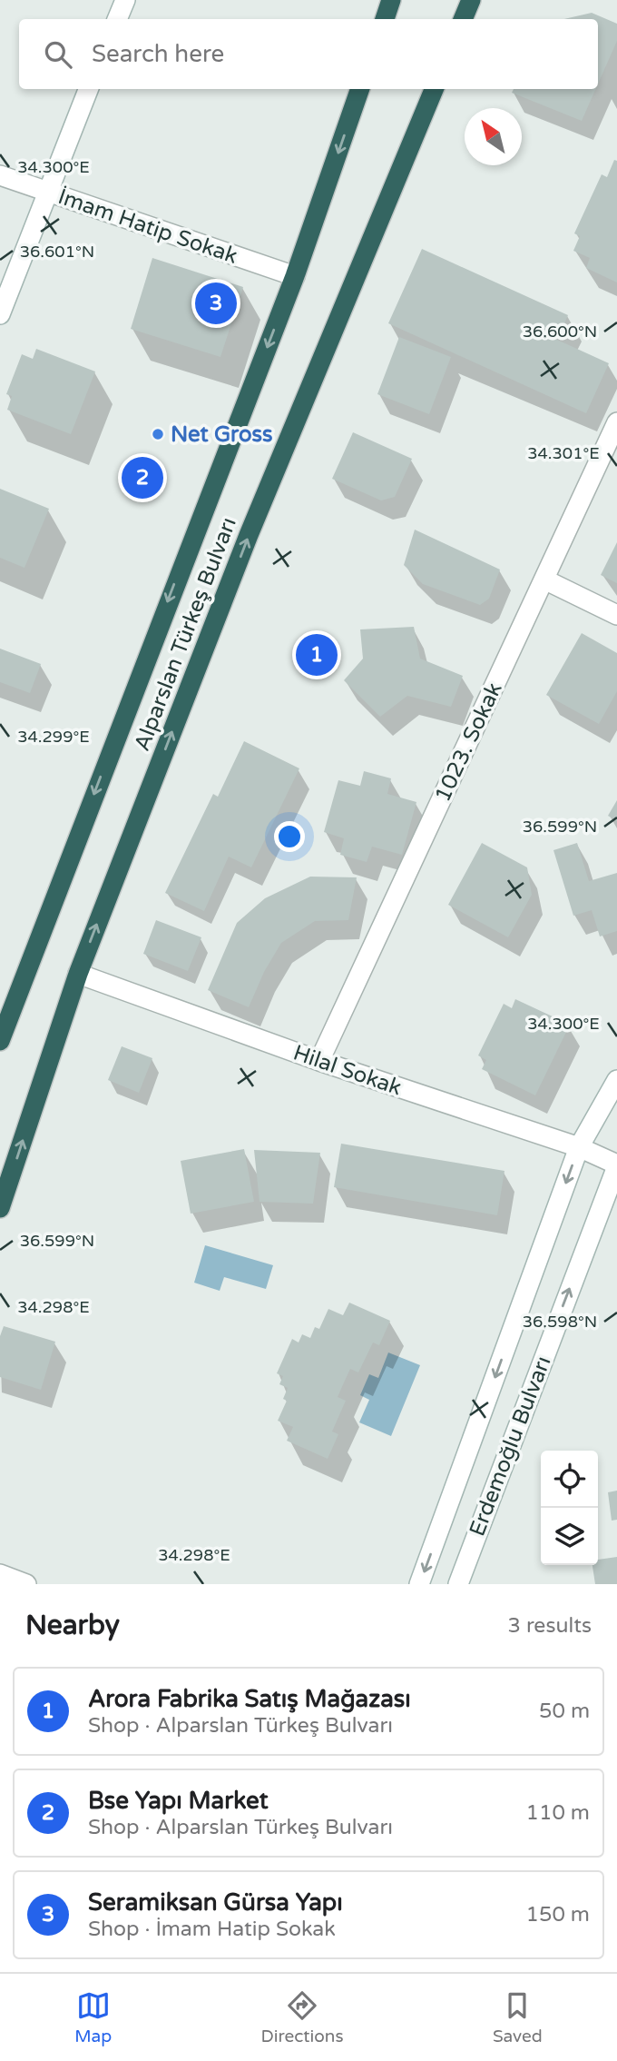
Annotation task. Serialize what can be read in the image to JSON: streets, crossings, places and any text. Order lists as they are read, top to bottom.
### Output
{
  "streets": {
    "highway": ["Alparslan Türkeş Bulvarı"],
    "street": [
      "İmam Hatip Sokak",
      "1023. Sokak",
      "Hilal Sokak",
      "Erdemoğlu Bulvarı"
    ]
  },
  "crossings": [
    ["İmam Hatip Sokak", "Alparslan Türkeş Bulvarı"],
    ["Alparslan Türkeş Bulvarı", "Hilal Sokak"],
    ["1023. Sokak", "Hilal Sokak"],
    ["Hilal Sokak", "Erdemoğlu Bulvarı"]
  ],
  "places": ["Net Gross"],
  "north": "top left",
  "page": {
    "search": "Search here",
    "pins": ["3", "2", "1"],
    "heading": ["Nearby", "3 results"],
    "list": [
      {
        "mark": "1",
        "name": "Arora Fabrika Satış Mağazası",
        "note": "Shop · Alparslan Türkeş Bulvarı",
        "value": "50 m"
      },
      {
        "mark": "2",
        "name": "Bse Yapı Market",
        "note": "Shop · Alparslan Türkeş Bulvarı",
        "value": "110 m"
      },
      {
        "mark": "3",
        "name": "Seramiksan Gürsa Yapı",
        "note": "Shop · İmam Hatip Sokak",
        "value": "150 m"
      }
    ],
    "nav": ["Map", "Directions", "Saved"]
  },
  "coordinates": [
    "34.300°E",
    "36.601°N",
    "36.600°N",
    "34.301°E",
    "34.299°E",
    "36.599°N",
    "34.298°E",
    "36.598°N"
  ]
}
